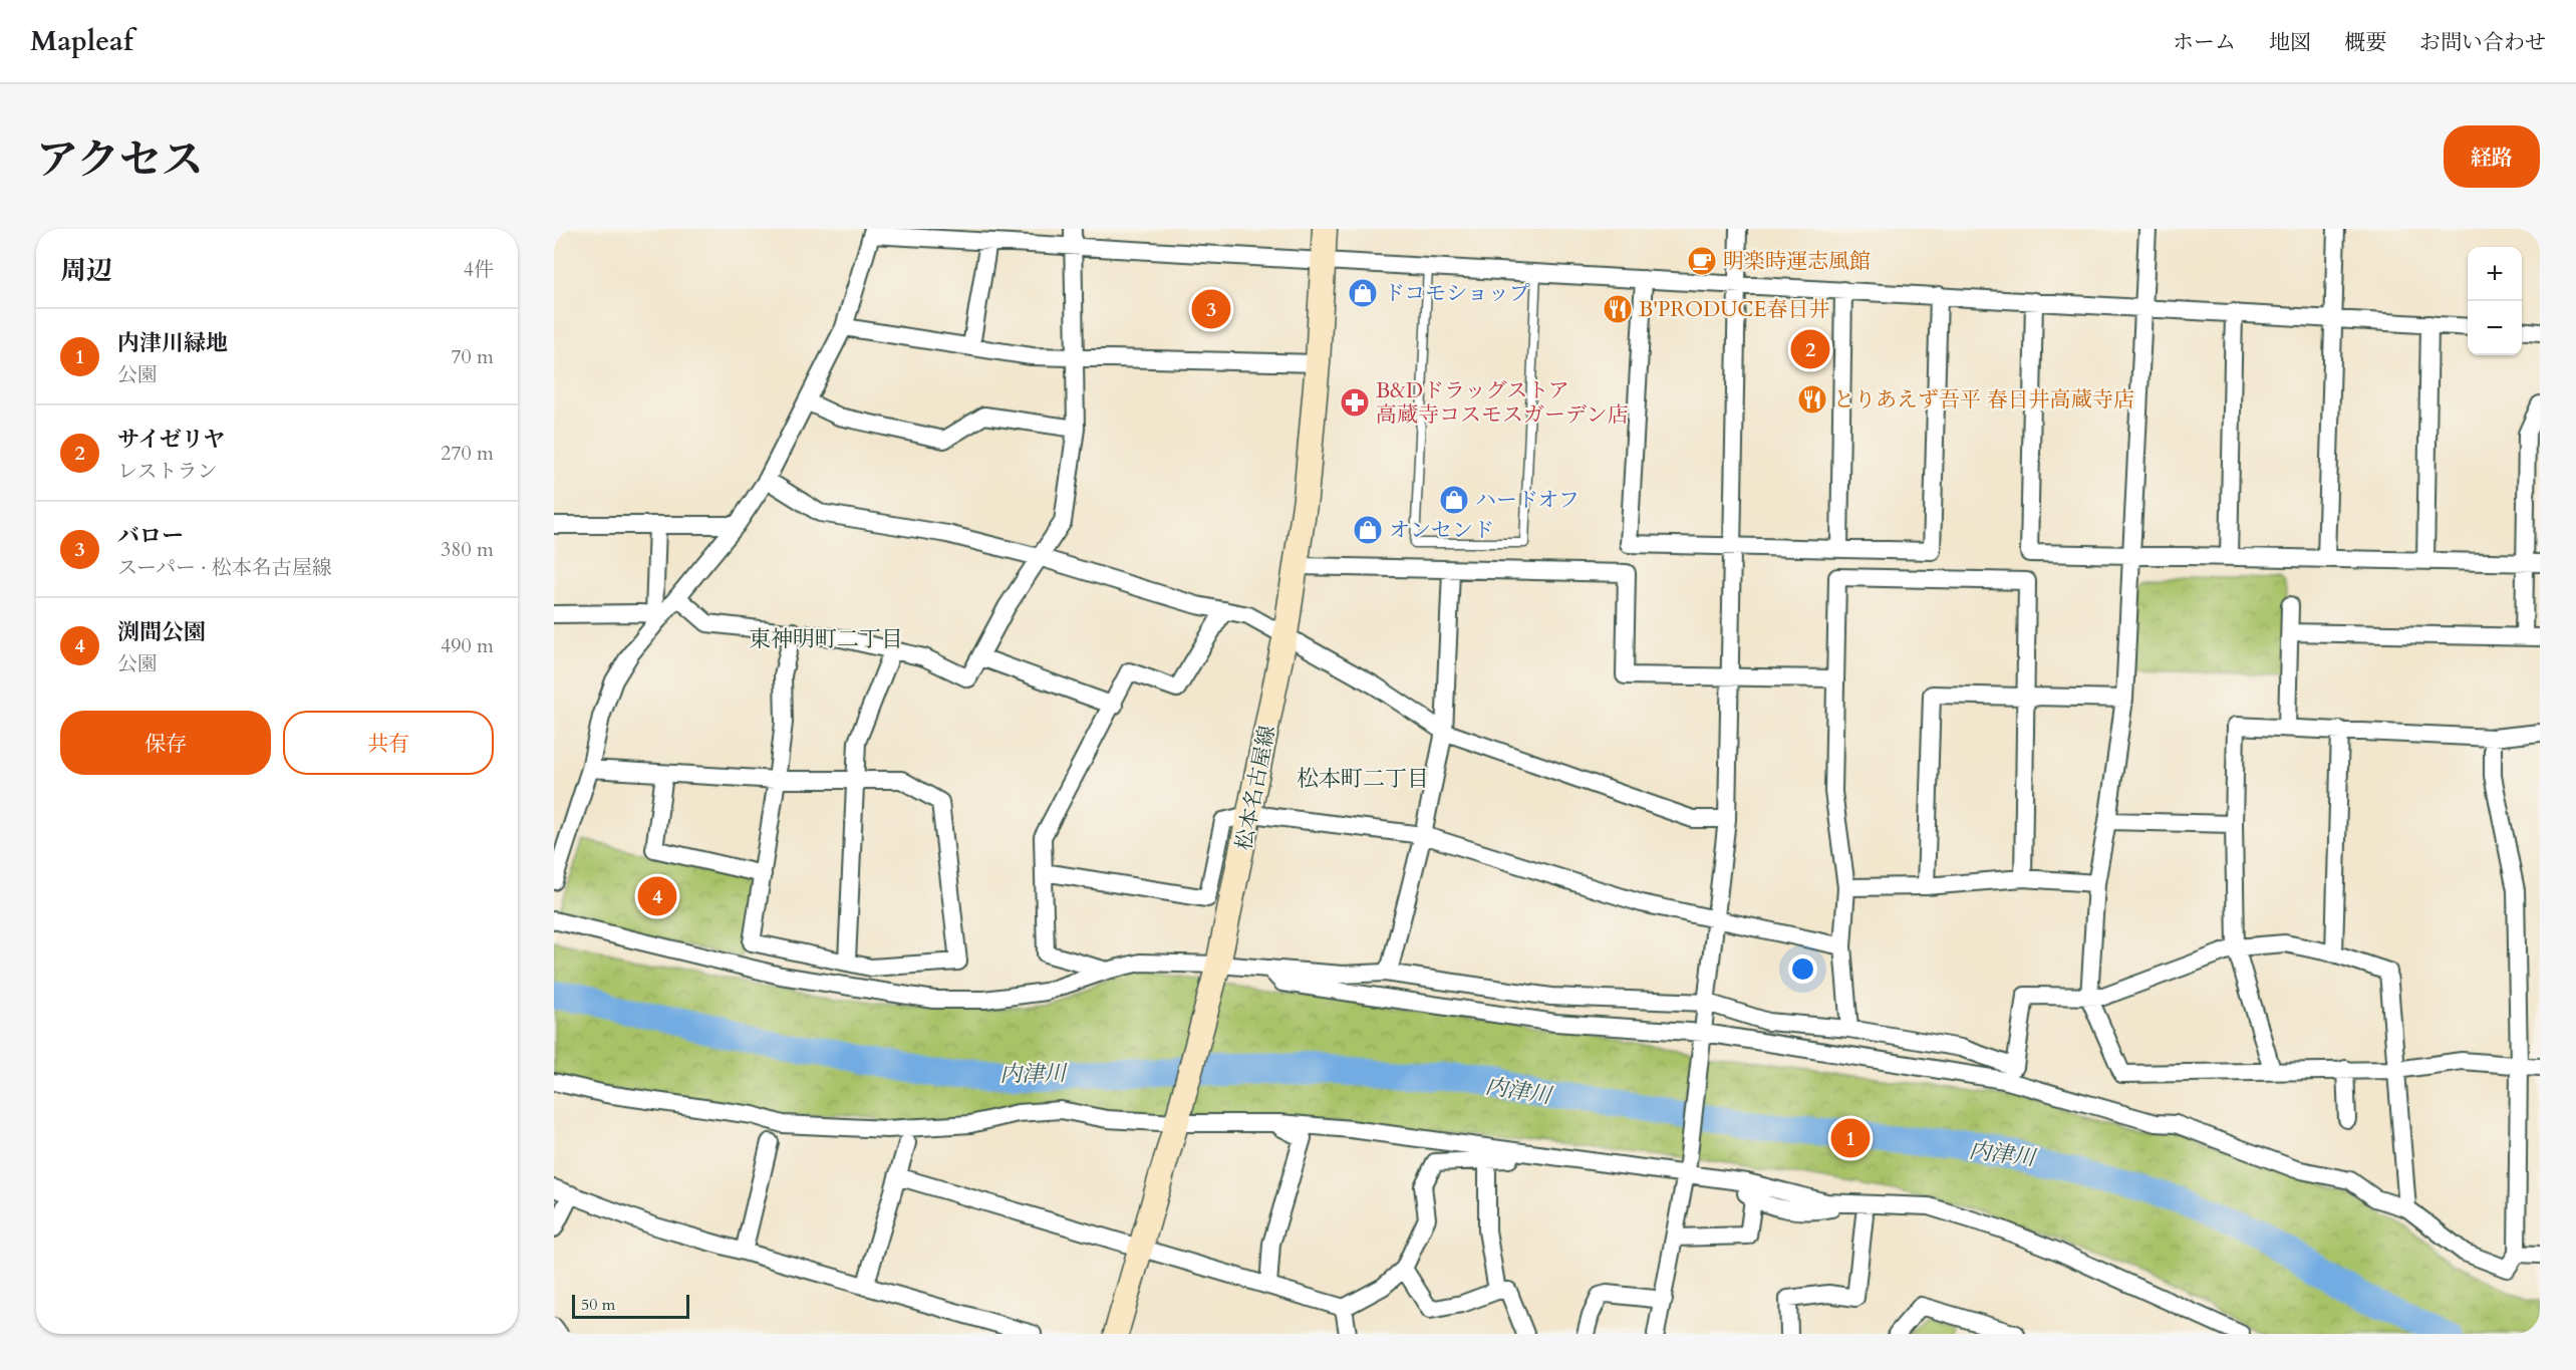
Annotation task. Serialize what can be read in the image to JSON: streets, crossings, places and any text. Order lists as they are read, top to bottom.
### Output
{
  "streets": {
    "main road": ["松本名古屋線"]
  },
  "districts": ["東神明町二丁目", "松本町二丁目"],
  "water": ["内津川"],
  "places": {
    "cafe": ["明楽時運志風館"],
    "shop": ["ドコモショップ", "ハードオフ", "オンセンド"],
    "restaurant": ["B'PRODUCE春日井", "とりあえず吾平 春日井高蔵寺店"],
    "pharmacy": ["B&Dドラッグストア 高蔵寺コスモスガーデン店"]
  },
  "scale_bar": "50 m",
  "page": {
    "header": "Mapleaf",
    "nav": [
      "ホーム",
      "地図",
      "概要",
      "お問い合わせ"
    ],
    "title": "アクセス",
    "buttons": [
      "経路",
      ["保存", "共有"]
    ],
    "heading": ["周辺", "4件"],
    "map_buttons": ["+", "−"],
    "pins": [
      "3",
      "2",
      "4",
      "1"
    ],
    "list": [
      {
        "mark": "1",
        "name": "内津川緑地",
        "note": "公園",
        "value": "70 m"
      },
      {
        "mark": "2",
        "name": "サイゼリヤ",
        "note": "レストラン",
        "value": "270 m"
      },
      {
        "mark": "3",
        "name": "バロー",
        "note": "スーパー · 松本名古屋線",
        "value": "380 m"
      },
      {
        "mark": "4",
        "name": "渕間公園",
        "note": "公園",
        "value": "490 m"
      }
    ],
    "scale": "50 m"
  }
}
